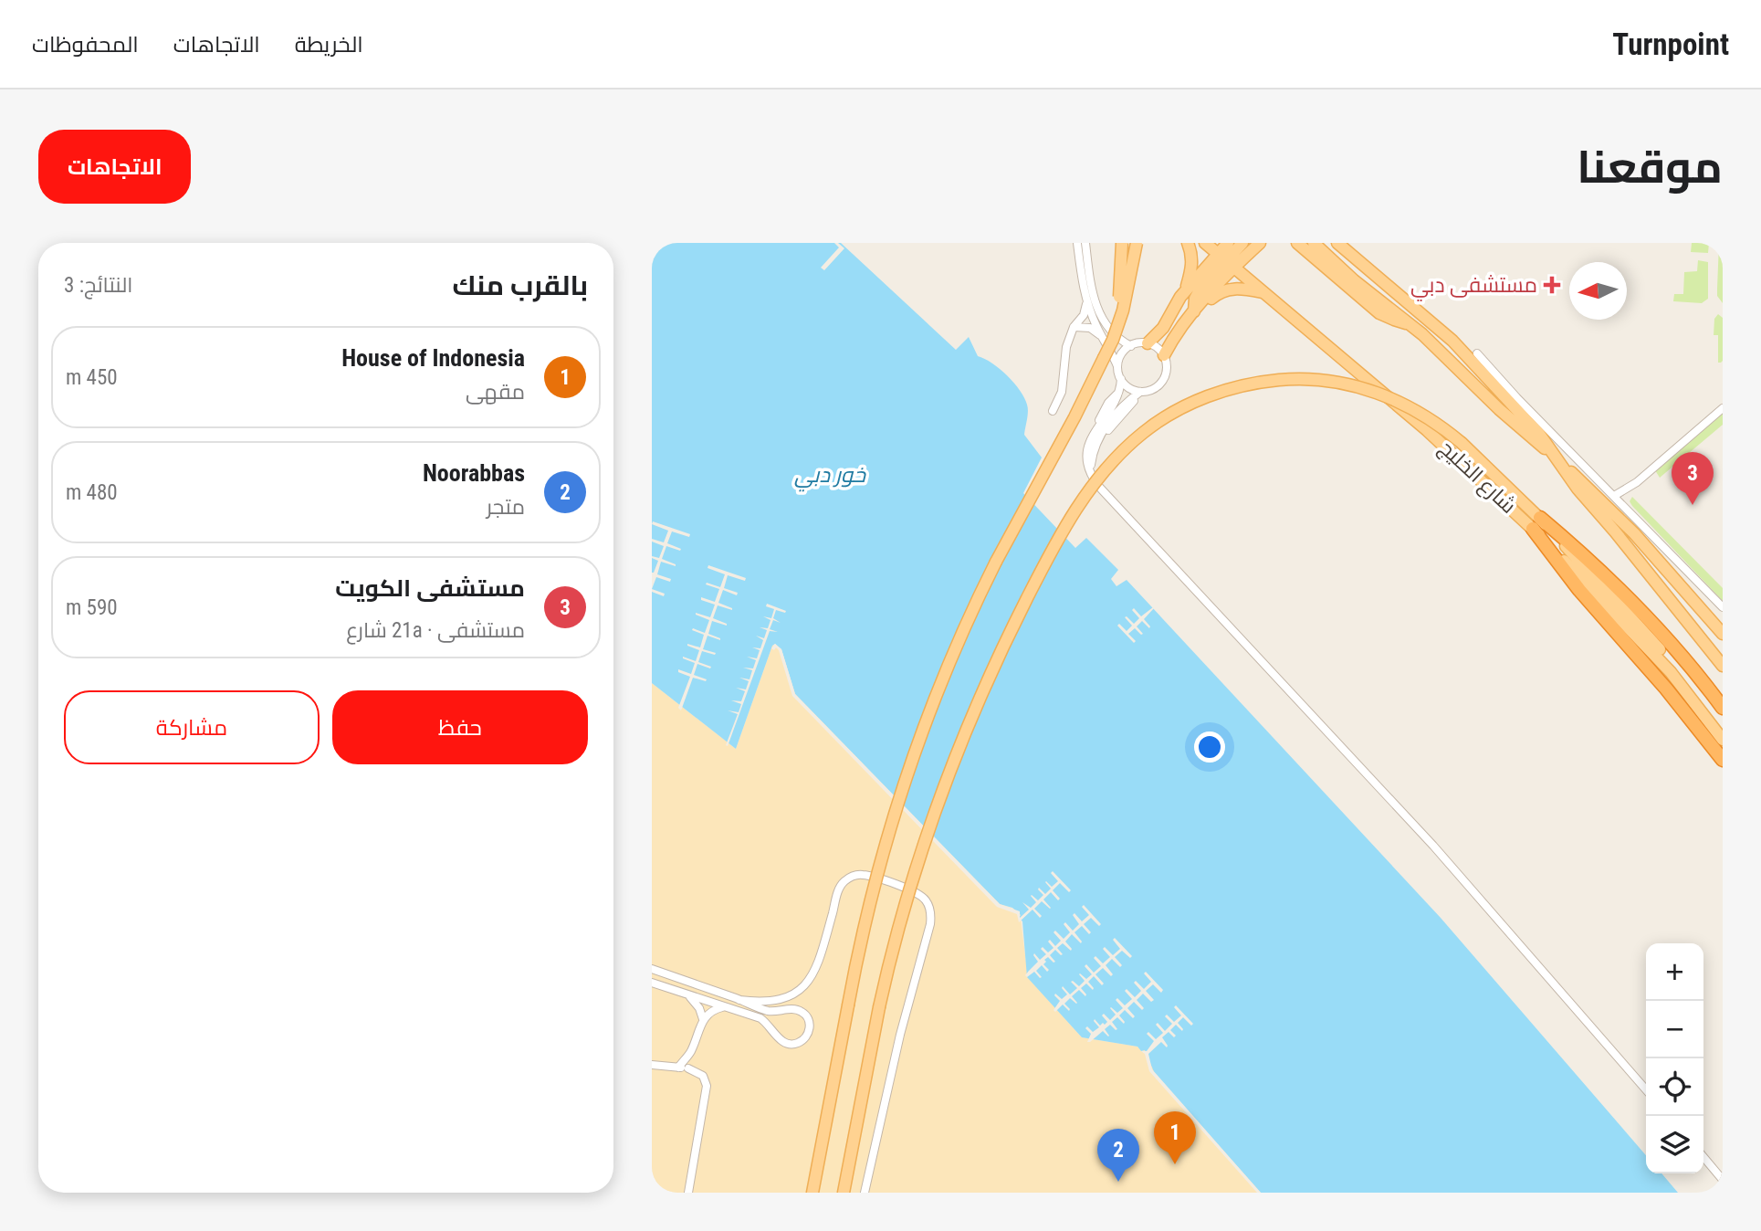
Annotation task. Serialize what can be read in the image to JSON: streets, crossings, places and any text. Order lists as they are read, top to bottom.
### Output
{
  "streets": {
    "main road": ["شارع الخليج"]
  },
  "water": ["خور دبي"],
  "places": {
    "health": ["مستشفى دبي"]
  },
  "north": "left",
  "page": {
    "header": "Turnpoint",
    "nav": ["الخريطة", "الاتجاهات", "المحفوظات"],
    "title": "موقعنا",
    "buttons": [
      "الاتجاهات",
      ["حفظ", "مشاركة"]
    ],
    "heading": ["بالقرب منك", "النتائج: 3"],
    "list": [
      {
        "mark": "1",
        "name": "House of Indonesia",
        "note": "مقهى",
        "value": "450 m"
      },
      {
        "mark": "2",
        "name": "Noorabbas",
        "note": "متجر",
        "value": "480 m"
      },
      {
        "mark": "3",
        "name": "مستشفى الكويت",
        "note": "مستشفى · 21a شارع",
        "value": "590 m"
      }
    ],
    "pins": ["3", "1", "2"],
    "map_buttons": ["+", "−"]
  }
}
